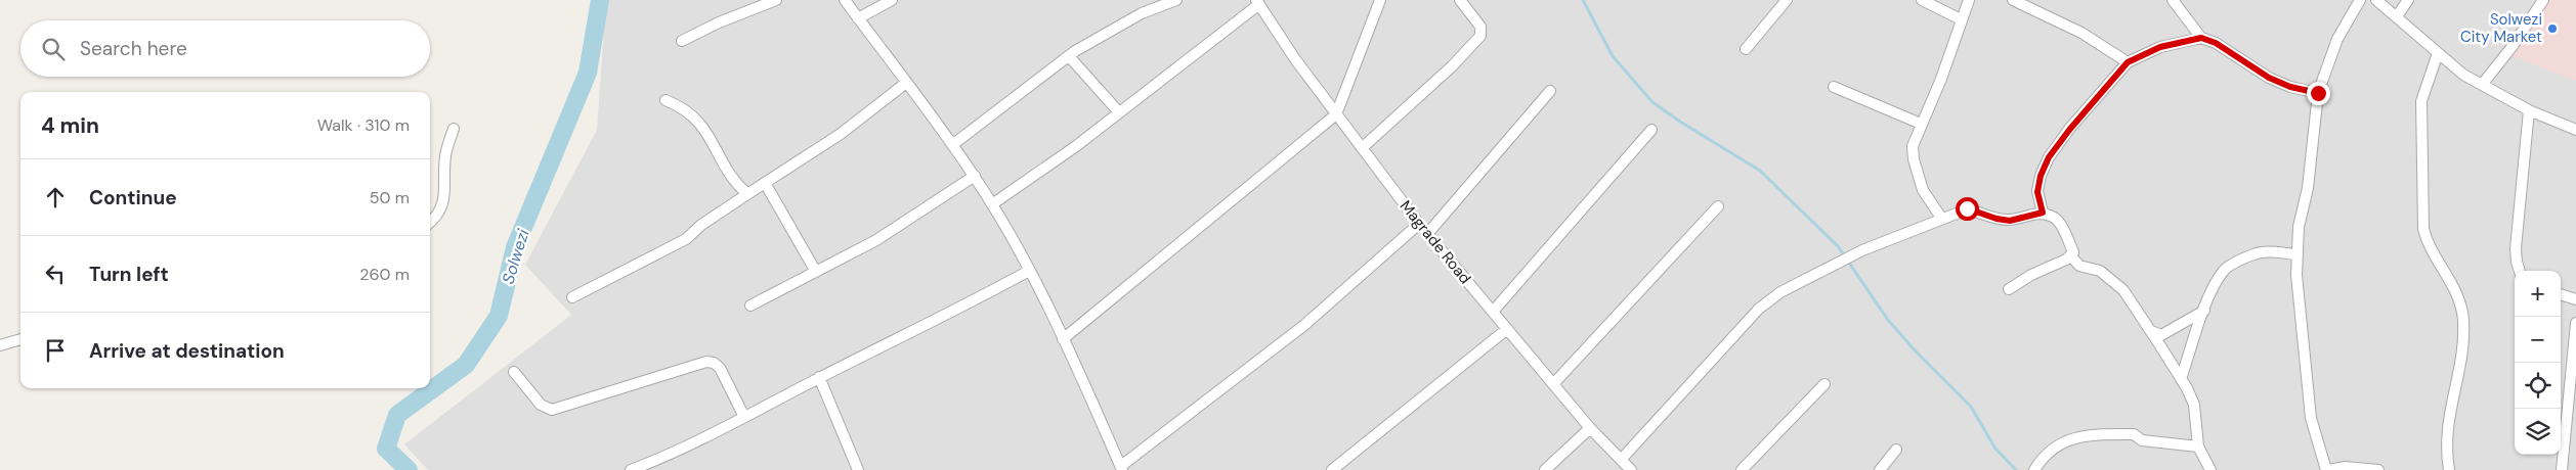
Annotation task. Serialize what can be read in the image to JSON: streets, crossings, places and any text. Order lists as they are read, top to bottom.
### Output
{
  "streets": {
    "street": ["Magrade Road"]
  },
  "water": ["Solwezi"],
  "places": ["Solwezi City Market"],
  "page": {
    "search": "Search here",
    "heading": ["4 min", "Walk · 310 m"],
    "list": [
      ["Continue", "50 m"],
      ["Turn left", "260 m"],
      "Arrive at destination"
    ],
    "map_buttons": ["+", "−"]
  }
}
